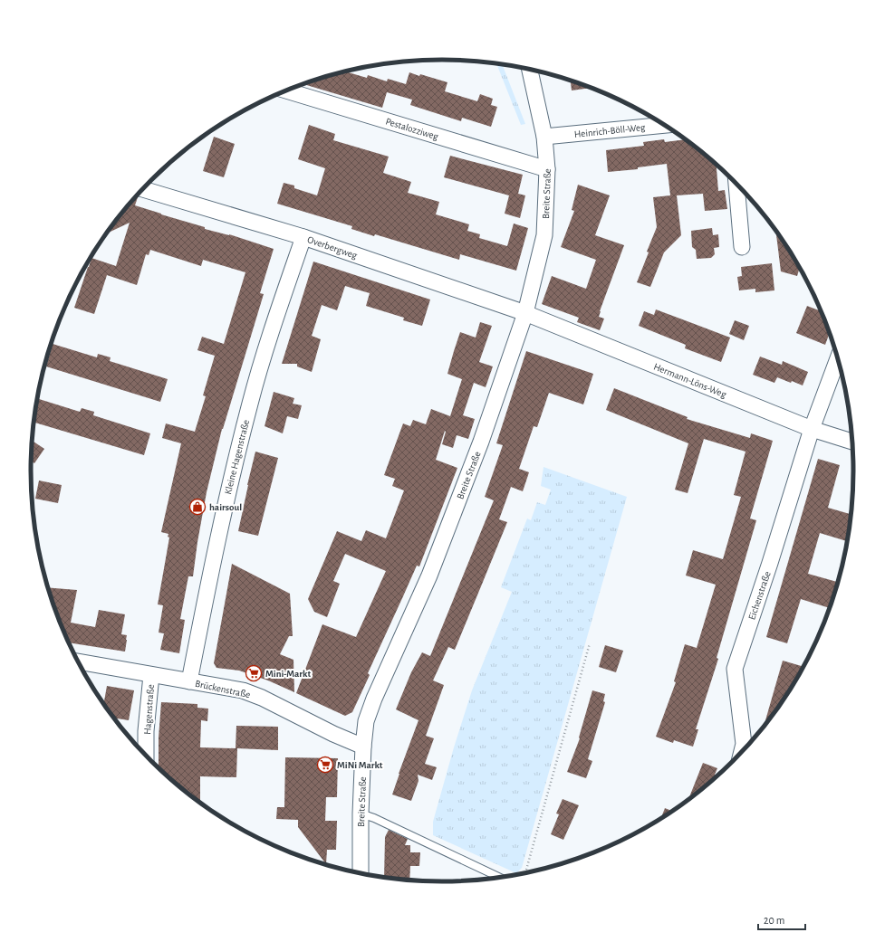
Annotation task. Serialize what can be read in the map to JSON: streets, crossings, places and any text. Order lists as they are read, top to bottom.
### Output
{
  "streets": {
    "street": [
      "Pestalozziweg",
      "Heinrich-Böll-Weg",
      "Breite Straße",
      "Overbergweg",
      "Hermann-Löns-Weg",
      "Kleine Hagenstraße",
      "Eichenstraße",
      "Brückenstraße",
      "Hagenstraße"
    ]
  },
  "crossings": [
    ["Pestalozziweg", "Breite Straße"],
    ["Heinrich-Böll-Weg", "Breite Straße"],
    ["Breite Straße", "Overbergweg"],
    ["Breite Straße", "Hermann-Löns-Weg"],
    ["Breite Straße", "Brückenstraße"],
    ["Overbergweg", "Hermann-Löns-Weg"],
    ["Overbergweg", "Kleine Hagenstraße"],
    ["Hermann-Löns-Weg", "Eichenstraße"],
    ["Kleine Hagenstraße", "Brückenstraße"],
    ["Brückenstraße", "Hagenstraße"]
  ],
  "places": {
    "shop": ["hairsoul"],
    "supermarket": ["Mini-Markt", "MiNi Markt"]
  },
  "scale_bar": "20 m"
}
